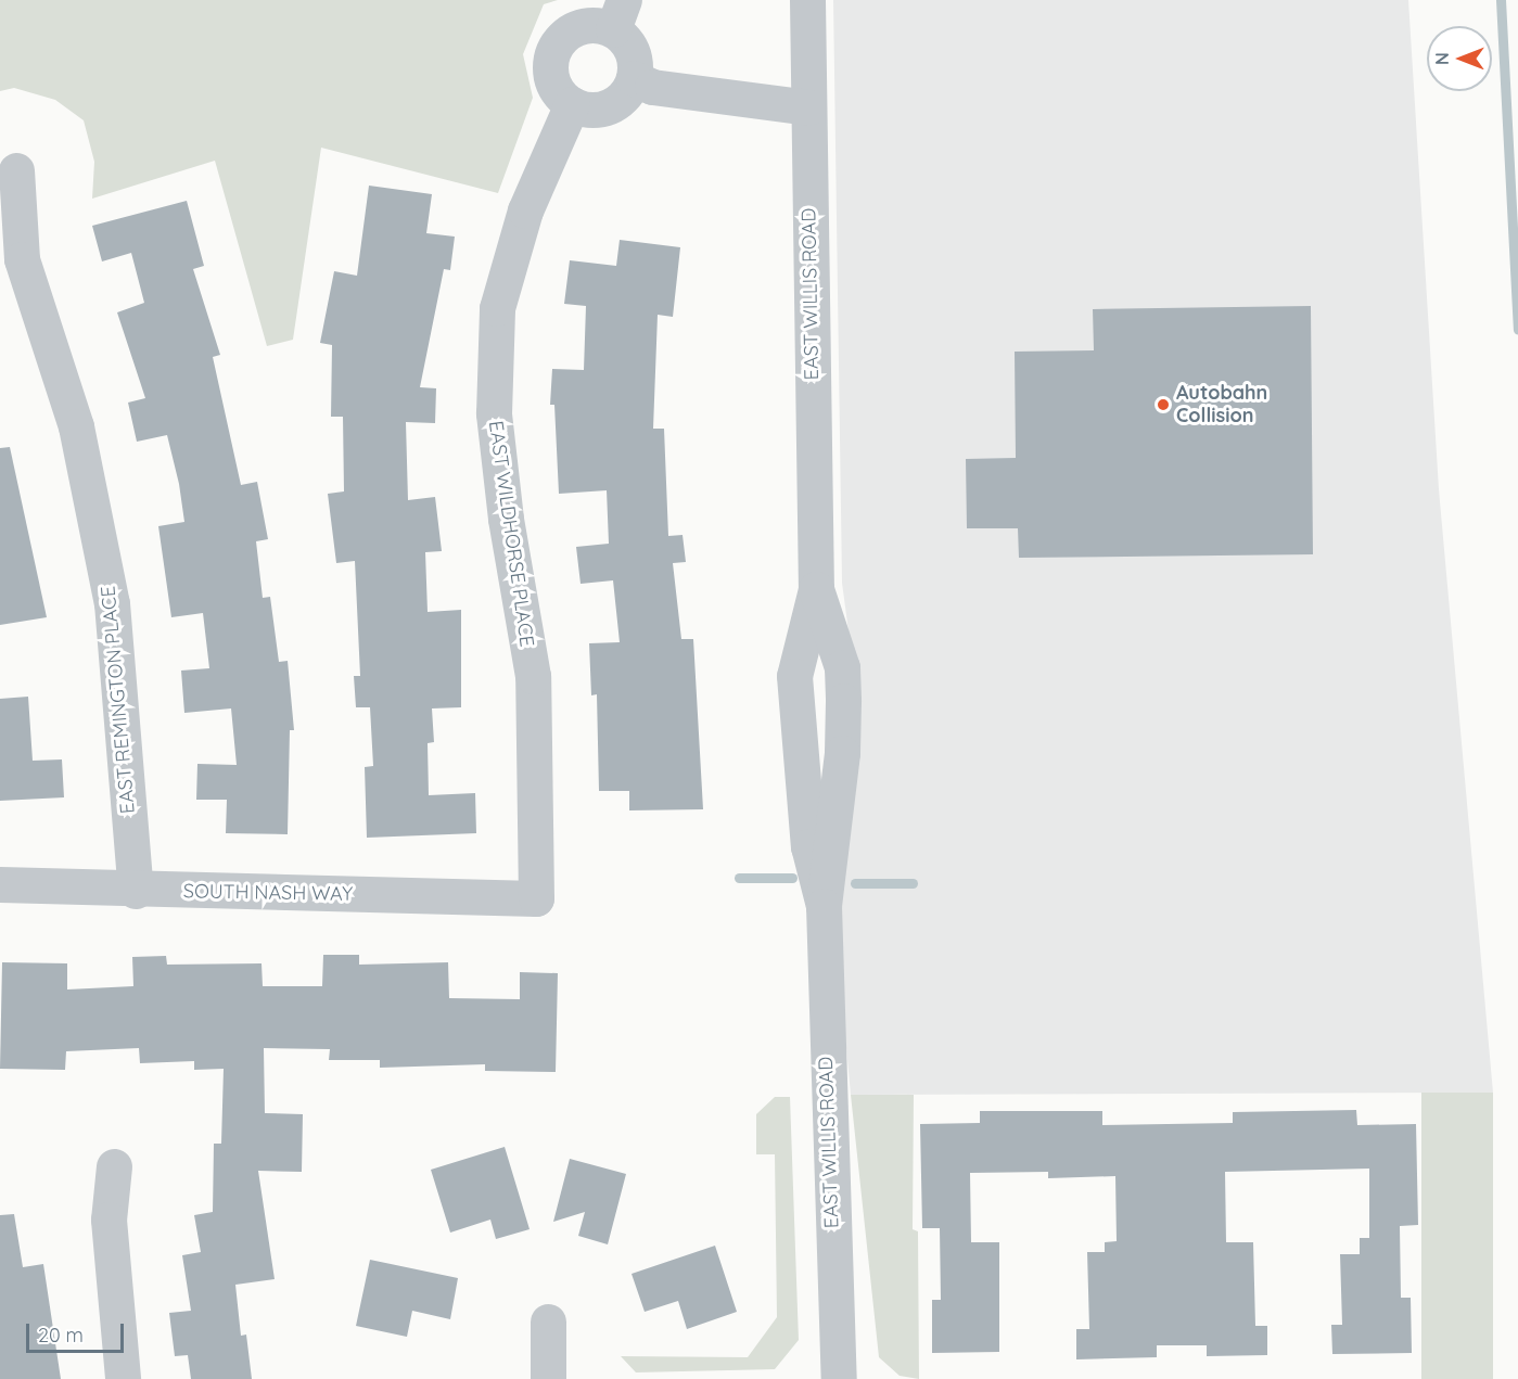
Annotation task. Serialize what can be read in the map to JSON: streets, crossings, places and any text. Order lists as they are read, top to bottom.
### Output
{
  "streets": {
    "street": [
      "EAST WILLIS ROAD",
      "EAST WILDHORSE PLACE",
      "EAST REMINGTON PLACE",
      "SOUTH NASH WAY"
    ]
  },
  "crossings": [
    ["EAST WILDHORSE PLACE", "SOUTH NASH WAY"],
    ["EAST REMINGTON PLACE", "SOUTH NASH WAY"]
  ],
  "places": ["Autobahn Collision"],
  "scale_bar": "20 m",
  "north": "left"
}
